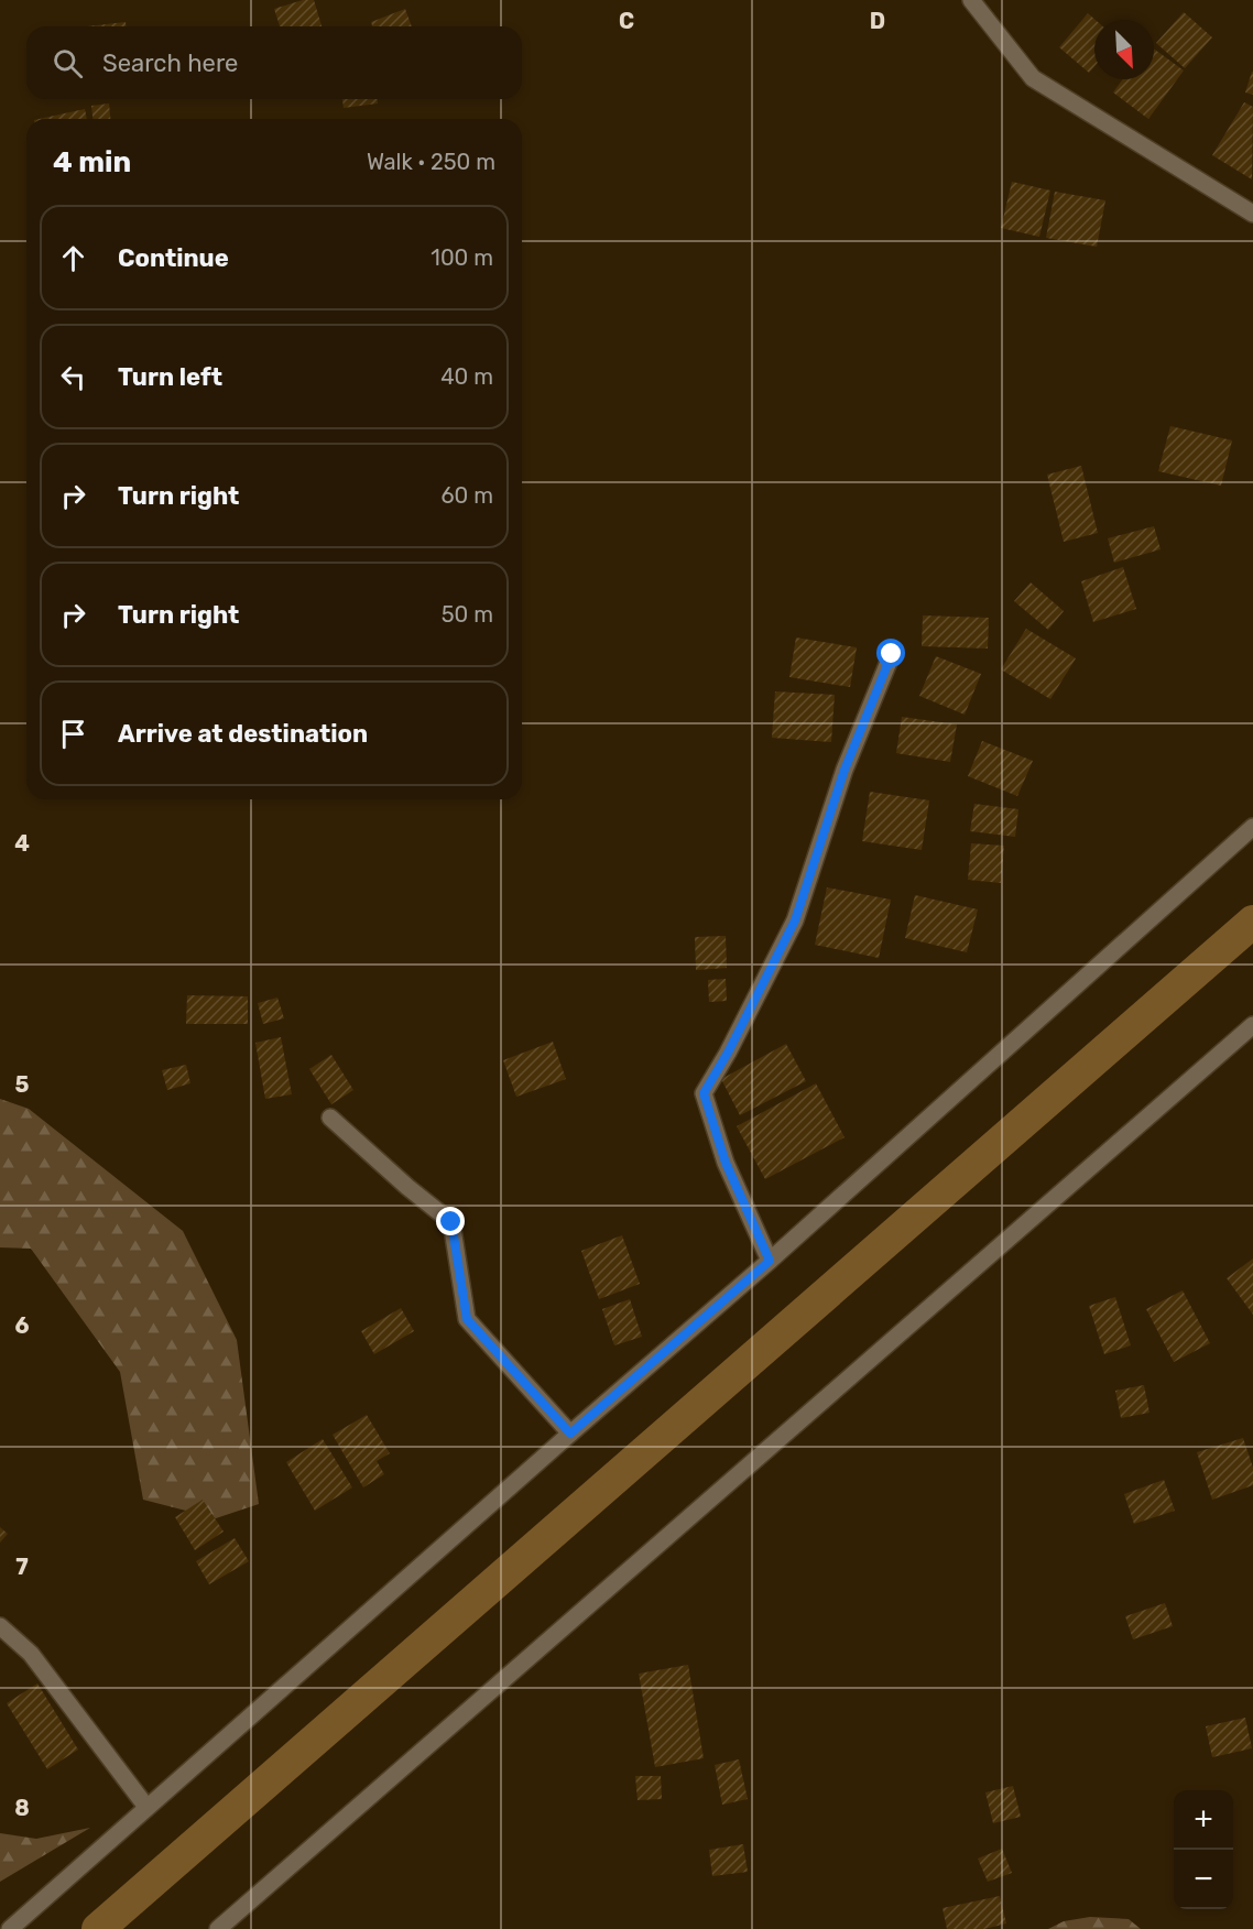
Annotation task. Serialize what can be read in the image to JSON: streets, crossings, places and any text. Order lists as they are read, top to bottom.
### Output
{
  "north": "bottom right",
  "page": {
    "search": "Search here",
    "heading": ["4 min", "Walk · 250 m"],
    "list": [
      ["Continue", "100 m"],
      ["Turn left", "40 m"],
      ["Turn right", "60 m"],
      ["Turn right", "50 m"],
      "Arrive at destination"
    ],
    "map_buttons": ["+", "−"]
  },
  "grid": {
    "columns": ["C", "D"],
    "rows": [
      "4",
      "5",
      "6",
      "7",
      "8"
    ]
  }
}
